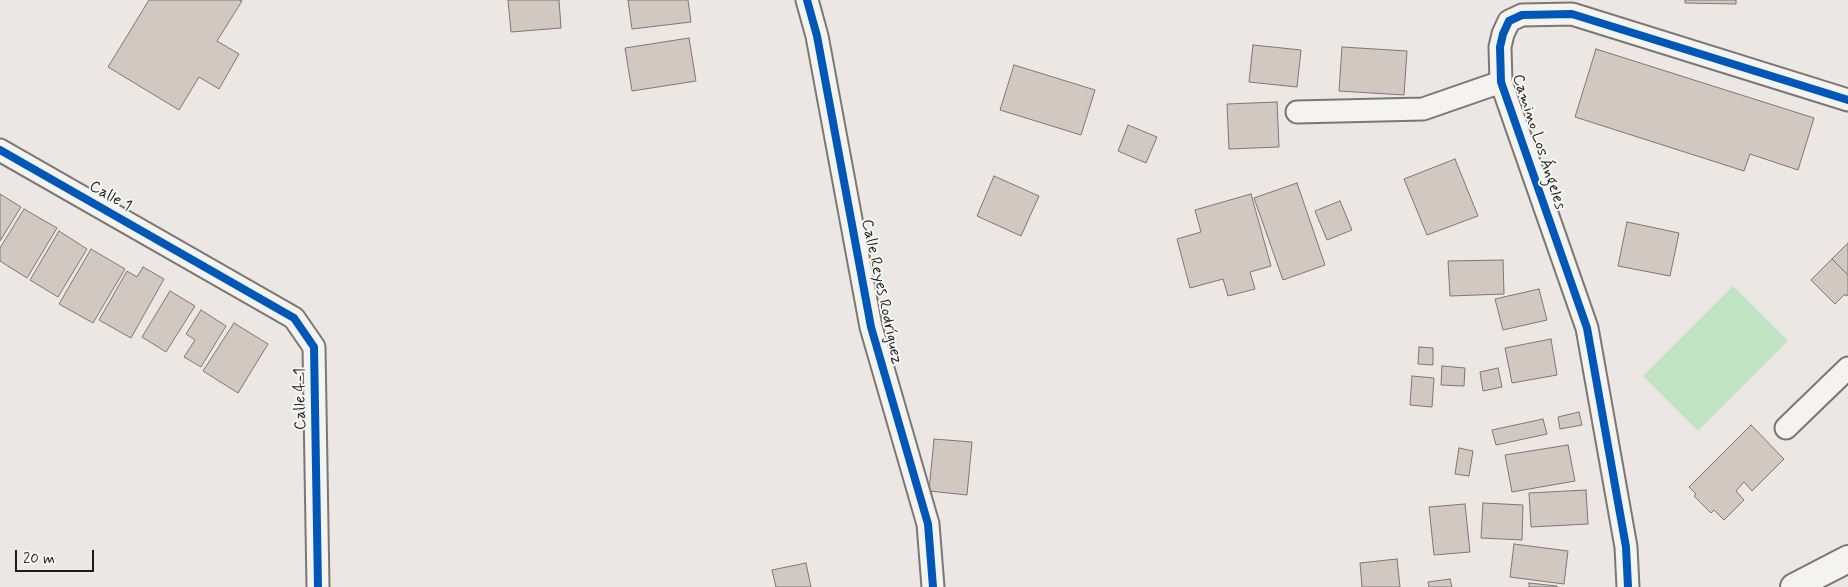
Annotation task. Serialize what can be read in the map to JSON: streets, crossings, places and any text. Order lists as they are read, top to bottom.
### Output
{
  "streets": {
    "street": [
      "Camino Los Ángeles",
      "Calle 1",
      "Calle Reyes Rodríguez",
      "Calle 4-1"
    ]
  },
  "crossings": [
    ["Calle 1", "Calle 4-1"]
  ],
  "scale_bar": "20 m"
}
